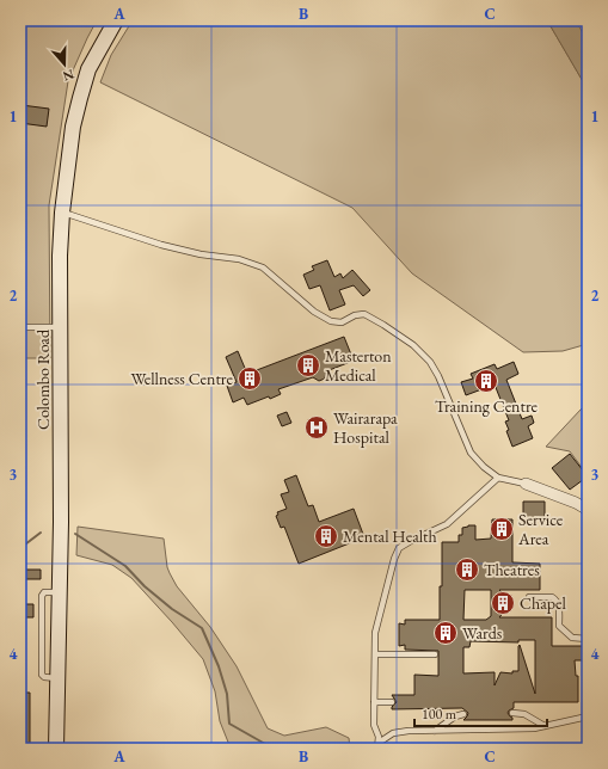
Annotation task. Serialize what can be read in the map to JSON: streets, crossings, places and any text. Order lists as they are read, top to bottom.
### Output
{
  "streets": {
    "street": ["Colombo Road"]
  },
  "places": {
    "building": [
      "Masterton Medical",
      "Wellness Centre",
      "Training Centre",
      "Service Area",
      "Mental Health",
      "Theatres",
      "Chapel",
      "Wards"
    ],
    "hospital": ["Wairarapa Hospital"]
  },
  "scale_bar": "100 m",
  "north": "bottom",
  "grid": {
    "columns": ["A", "B", "C"],
    "rows": [
      "1",
      "2",
      "3",
      "4"
    ]
  }
}
